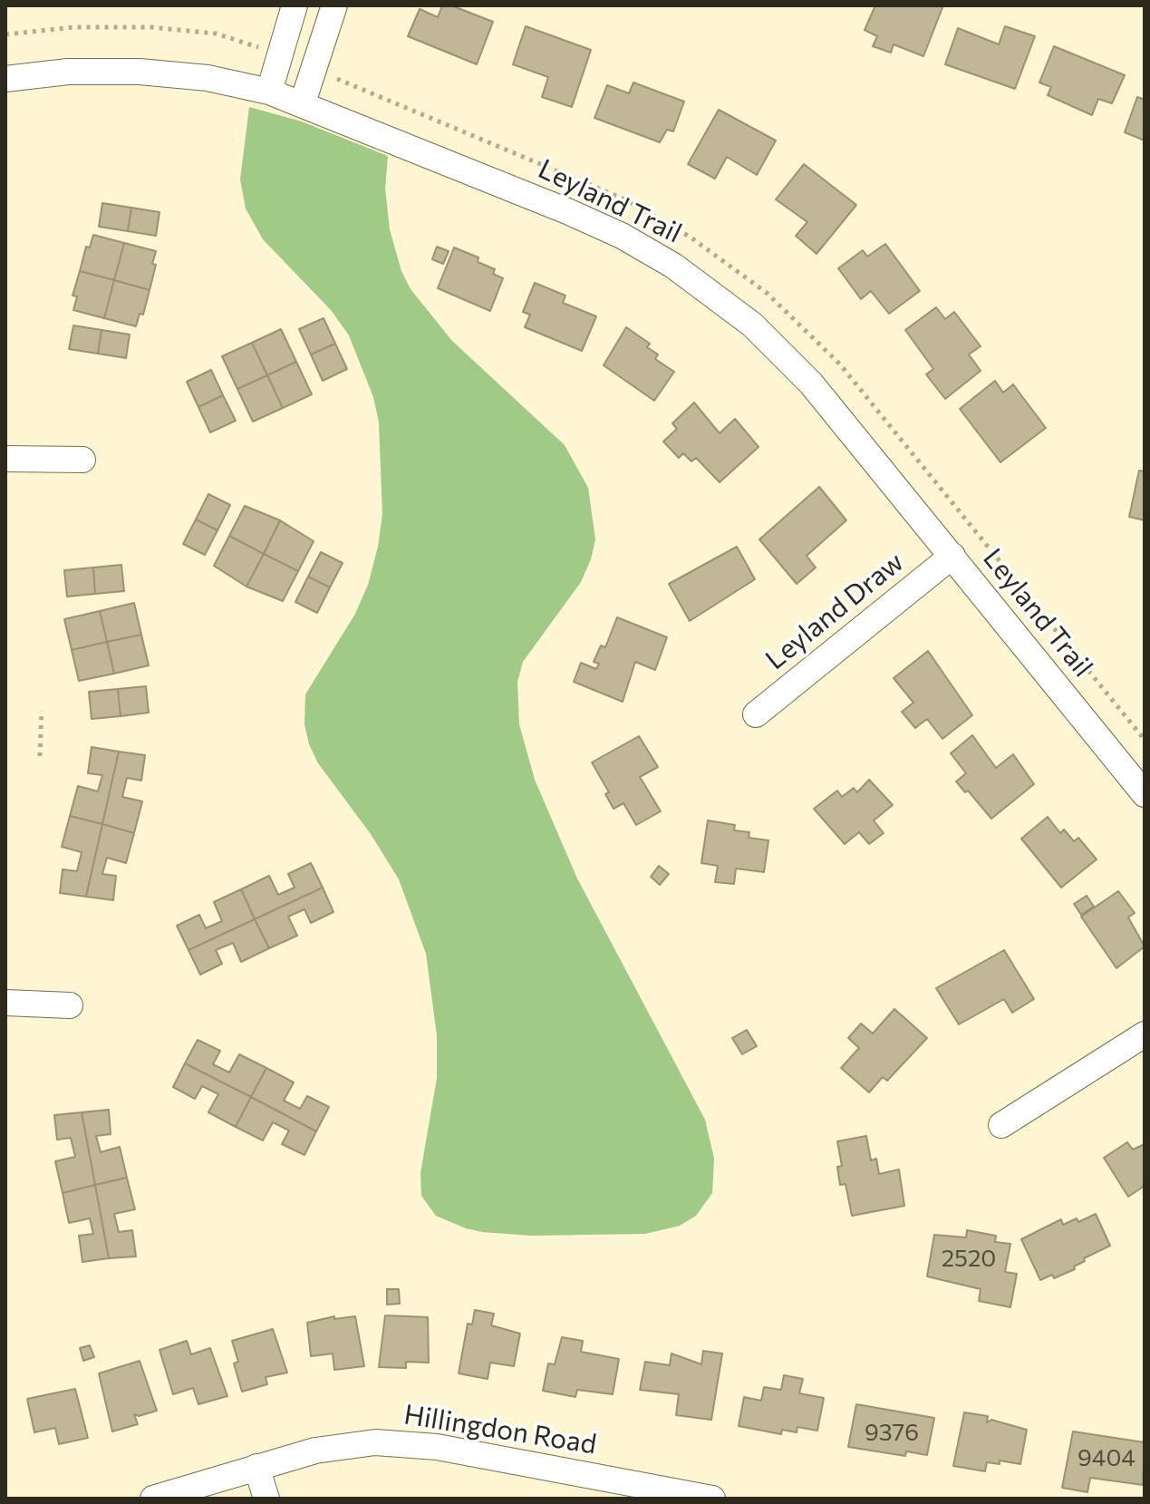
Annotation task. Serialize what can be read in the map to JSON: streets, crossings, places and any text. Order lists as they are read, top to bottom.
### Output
{
  "streets": {
    "street": ["Leyland Trail", "Leyland Draw", "Hillingdon Road"]
  },
  "crossings": [
    ["Leyland Trail", "Leyland Draw"]
  ],
  "house_numbers": ["2520", "9376", "9404"]
}
